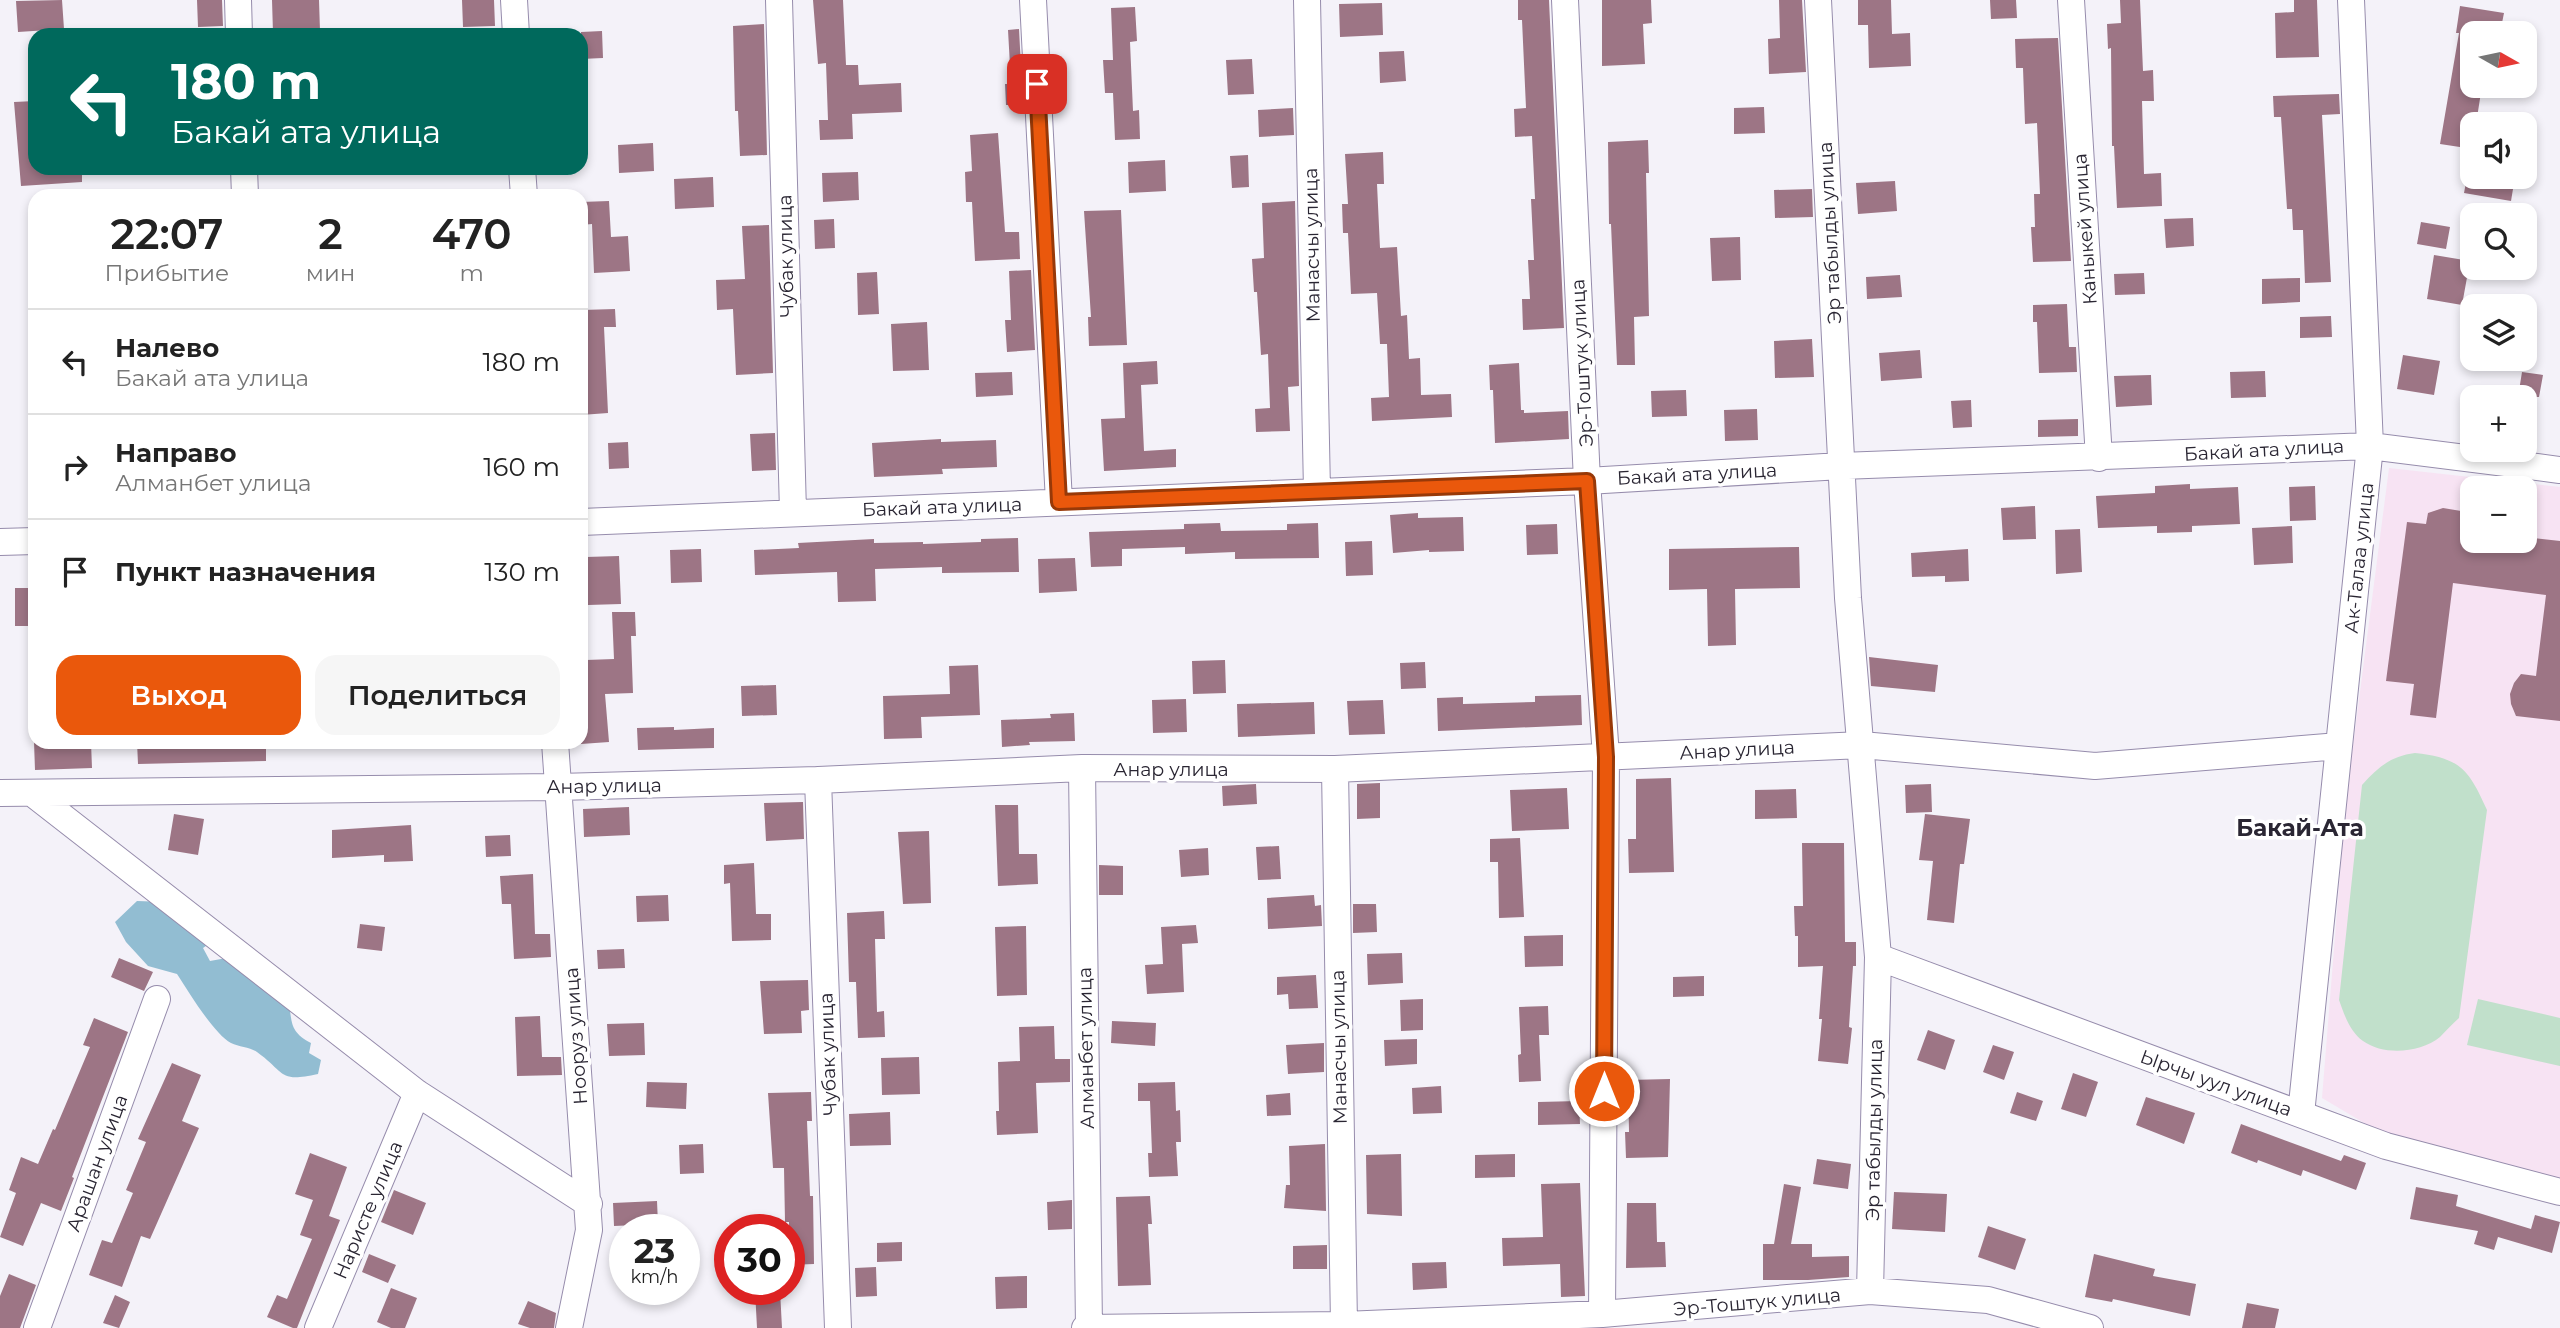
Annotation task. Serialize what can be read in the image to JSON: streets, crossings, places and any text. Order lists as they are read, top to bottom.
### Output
{
  "streets": {
    "street": [
      "Каныкей улица",
      "Эр табылды улица",
      "Манасчы улица",
      "Чубак улица",
      "Эр-Тоштук улица",
      "Бакай ата улица",
      "Ак-Талаа улица",
      "Анар улица",
      "Нооруз улица",
      "Алманбет улица",
      "Ырчы уул улица",
      "Арашан улица",
      "Наристе улица"
    ]
  },
  "crossings": [
    ["Каныкей улица", "Бакай ата улица"],
    ["Эр табылды улица", "Эр-Тоштук улица"],
    ["Эр табылды улица", "Бакай ата улица"],
    ["Эр табылды улица", "Анар улица"],
    ["Эр табылды улица", "Ырчы уул улица"],
    ["Манасчы улица", "Эр-Тоштук улица"],
    ["Манасчы улица", "Бакай ата улица"],
    ["Манасчы улица", "Анар улица"],
    ["Чубак улица", "Бакай ата улица"],
    ["Чубак улица", "Анар улица"],
    ["Эр-Тоштук улица", "Бакай ата улица"],
    ["Эр-Тоштук улица", "Анар улица"],
    ["Эр-Тоштук улица", "Алманбет улица"],
    ["Бакай ата улица", "Ак-Талаа улица"],
    ["Ак-Талаа улица", "Анар улица"],
    ["Ак-Талаа улица", "Ырчы уул улица"],
    ["Анар улица", "Нооруз улица"],
    ["Анар улица", "Алманбет улица"]
  ],
  "districts": ["Бакай-Ата"],
  "north": "right",
  "page": {
    "map_buttons": ["+", "−"],
    "turn": ["180 m", "Бакай ата улица"],
    "eta": [
      "22:07",
      "Прибытие",
      "2",
      "мин",
      "470",
      "m"
    ],
    "list": [
      {
        "name": "Налево",
        "note": "Бакай ата улица",
        "value": "180 m"
      },
      {
        "name": "Направо",
        "note": "Алманбет улица",
        "value": "160 m"
      },
      {
        "name": "Пункт назначения",
        "value": "130 m"
      }
    ],
    "buttons": ["Выход", "Поделиться"],
    "speed": "23 km/h",
    "limit": "30"
  }
}
